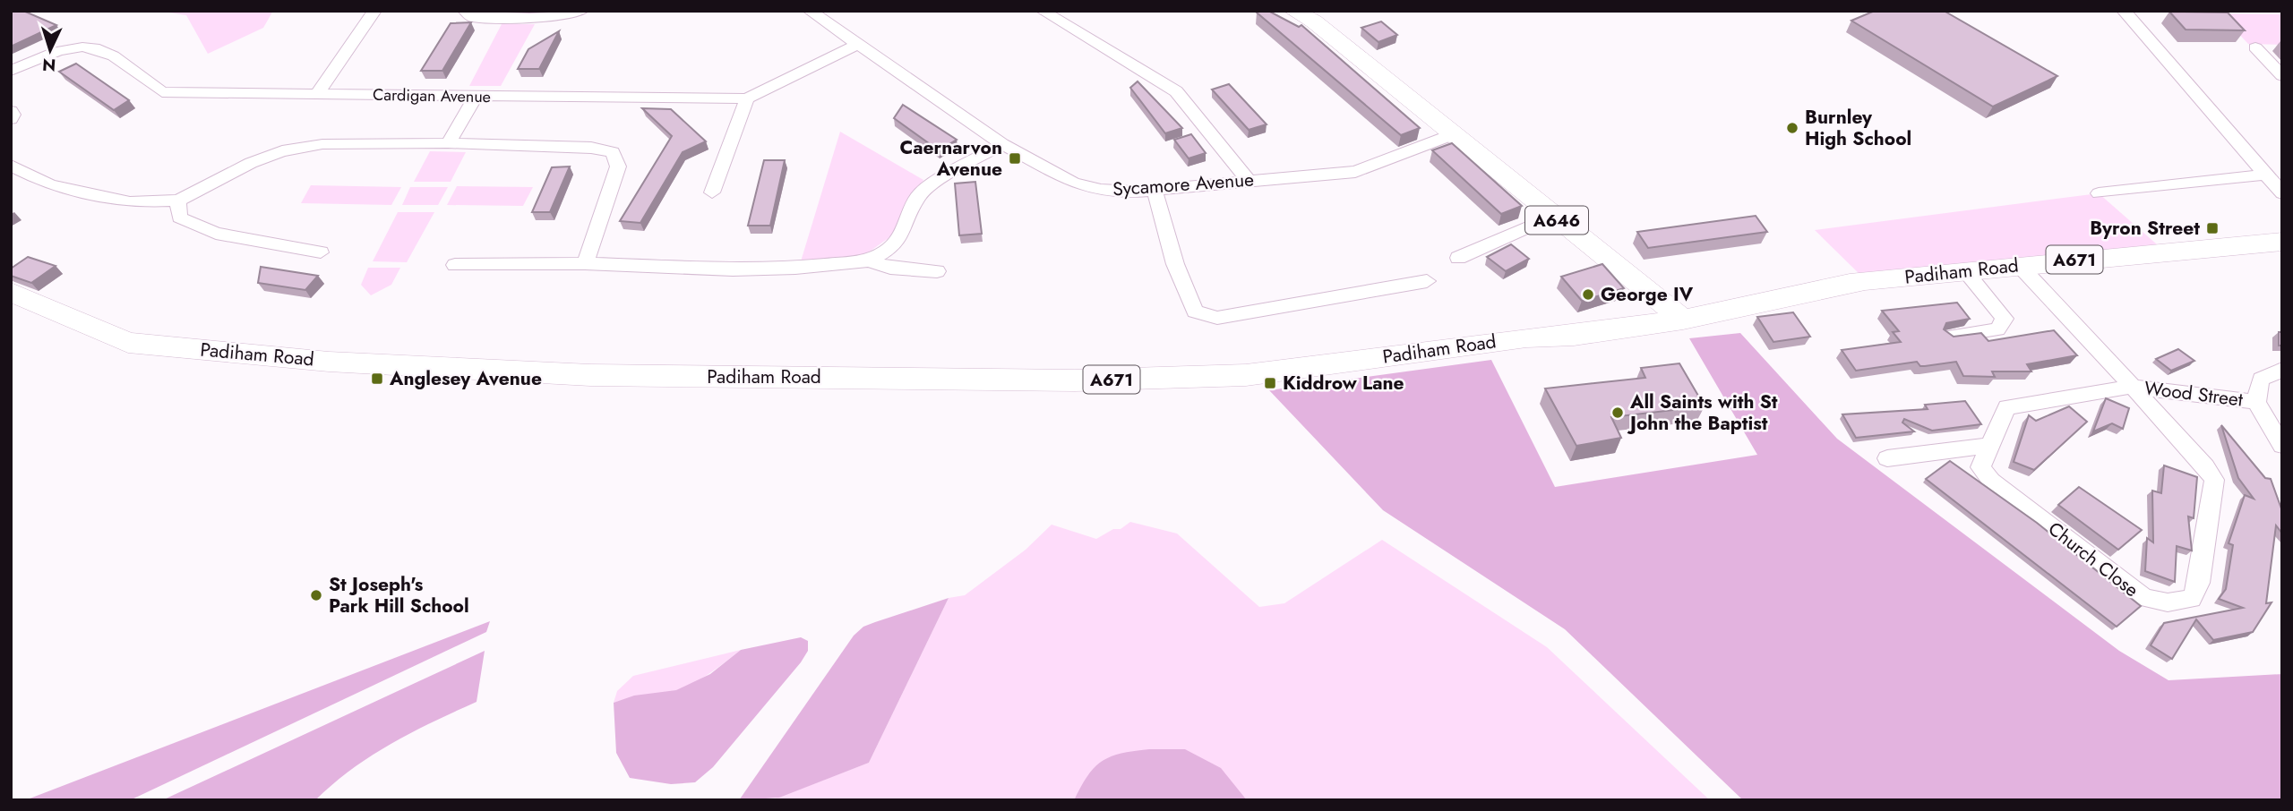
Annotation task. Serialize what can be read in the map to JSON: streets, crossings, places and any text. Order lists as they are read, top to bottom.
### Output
{
  "streets": {
    "main road": ["A646", "A671", "Padiham Road"],
    "street": [
      "Cardigan Avenue",
      "Sycamore Avenue",
      "Wood Street",
      "Church Close"
    ]
  },
  "crossings": [
    ["Cardigan Avenue", "Sycamore Avenue"],
    ["Sycamore Avenue", "A646"],
    ["A646", "Padiham Road"],
    ["Padiham Road", "Church Close"],
    ["Wood Street", "Church Close"]
  ],
  "places": {
    "other": [
      "Burnley High School",
      "George IV",
      "All Saints with St John the Baptist",
      "St Joseph's Park Hill School"
    ],
    "transit": [
      "Caernarvon Avenue",
      "Byron Street",
      "Anglesey Avenue",
      "Kiddrow Lane"
    ]
  },
  "north": "bottom"
}
